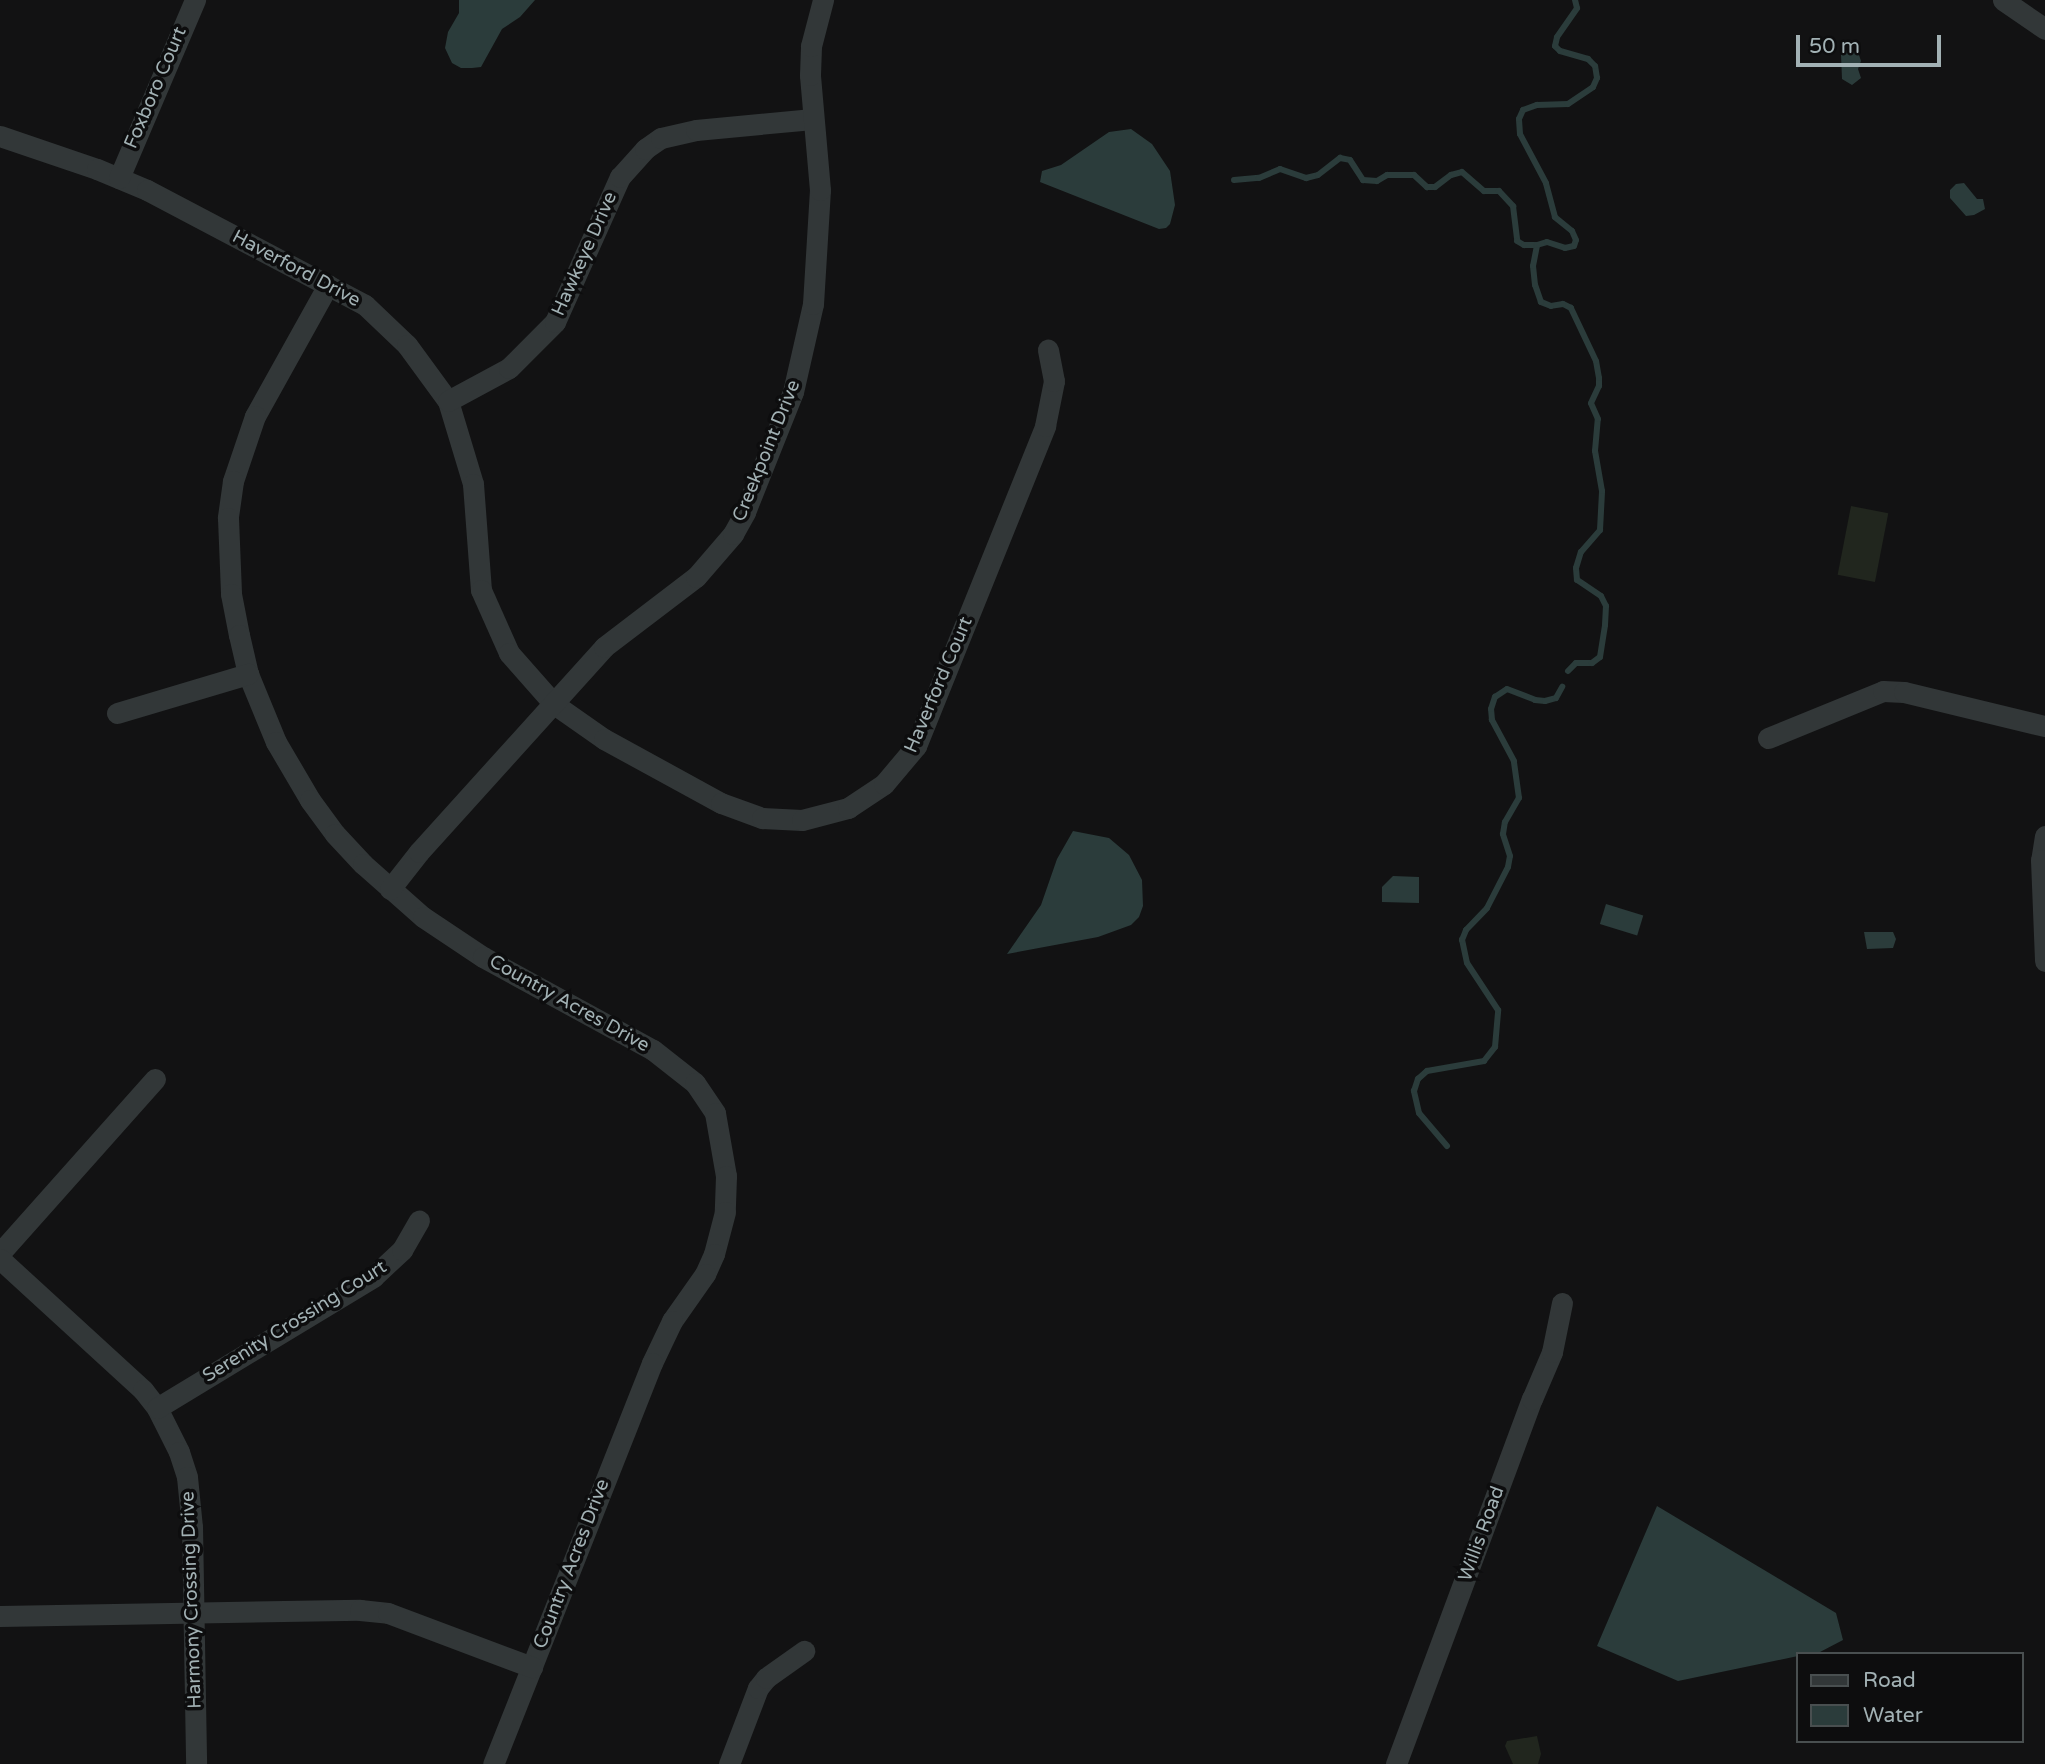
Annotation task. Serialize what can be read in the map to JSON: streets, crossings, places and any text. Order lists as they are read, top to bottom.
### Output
{
  "streets": {
    "street": [
      "Foxboro Court",
      "Hawkeye Drive",
      "Haverford Drive",
      "Creekpoint Drive",
      "Haverford Court",
      "Country Acres Drive",
      "Serenity Crossing Court",
      "Willis Road",
      "Harmony Crossing Drive"
    ]
  },
  "crossings": [
    ["Foxboro Court", "Haverford Drive"],
    ["Hawkeye Drive", "Haverford Drive"],
    ["Hawkeye Drive", "Creekpoint Drive"],
    ["Haverford Drive", "Creekpoint Drive"],
    ["Haverford Drive", "Haverford Court"],
    ["Haverford Drive", "Country Acres Drive"],
    ["Creekpoint Drive", "Haverford Court"],
    ["Creekpoint Drive", "Country Acres Drive"],
    ["Serenity Crossing Court", "Harmony Crossing Drive"]
  ],
  "legend": ["Road", "Water"],
  "scale_bar": "50 m"
}
